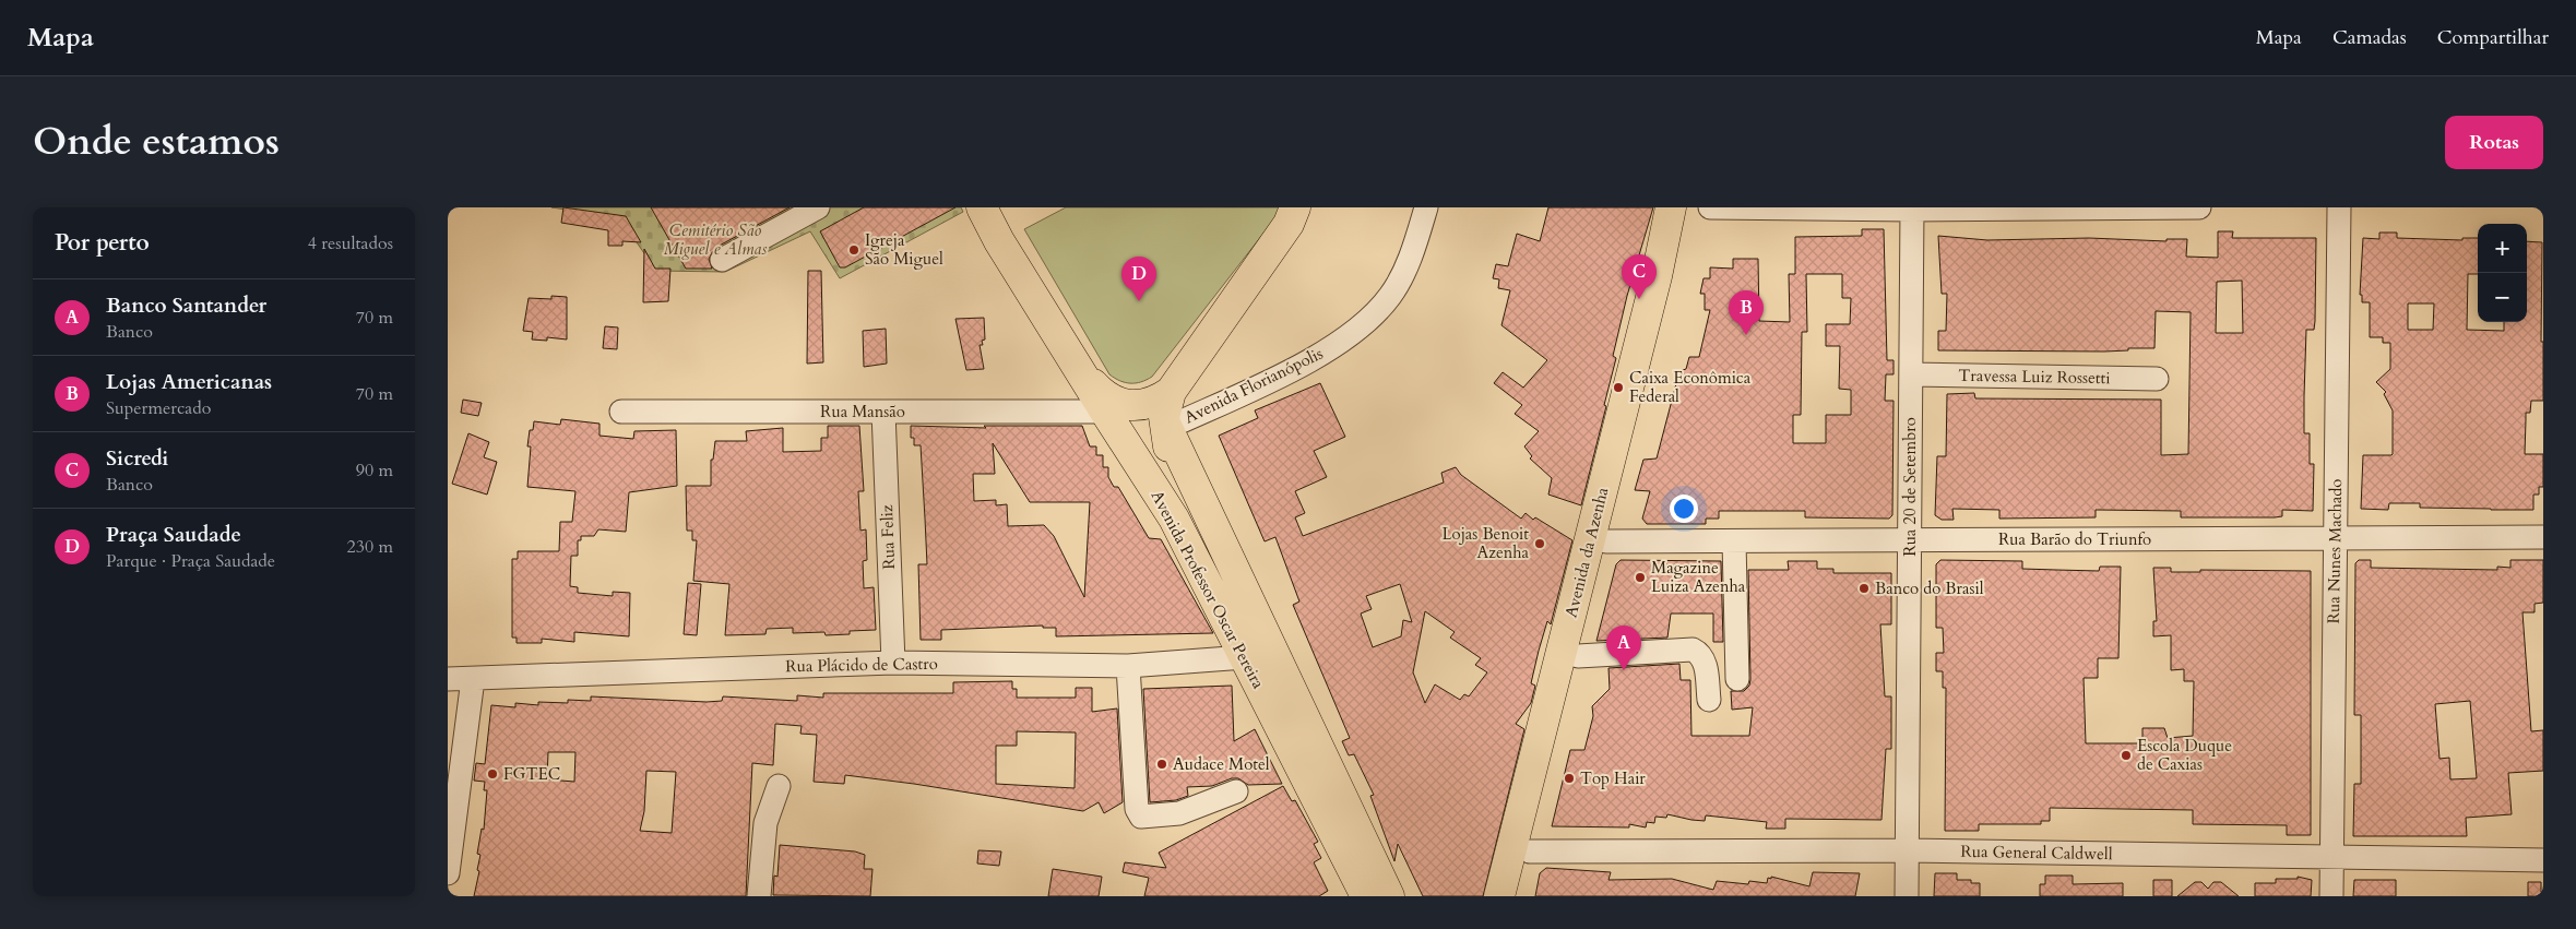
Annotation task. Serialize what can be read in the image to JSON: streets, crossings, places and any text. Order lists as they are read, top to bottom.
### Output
{
  "streets": {
    "main road": ["Avenida da Azenha", "Avenida Professor Oscar Pereira"],
    "street": [
      "Travessa Luiz Rossetti",
      "Avenida Florianópolis",
      "Rua Mansão",
      "Rua 20 de Setembro",
      "Rua Feliz",
      "Rua Barão do Triunfo",
      "Rua Nunes Machado",
      "Rua Plácido de Castro",
      "Rua General Caldwell"
    ]
  },
  "crossings": [
    ["Travessa Luiz Rossetti", "Rua 20 de Setembro"],
    ["Avenida Florianópolis", "Avenida Professor Oscar Pereira"],
    ["Rua Mansão", "Rua Feliz"],
    ["Rua Mansão", "Avenida Professor Oscar Pereira"],
    ["Rua 20 de Setembro", "Rua Barão do Triunfo"],
    ["Rua 20 de Setembro", "Rua General Caldwell"],
    ["Rua Feliz", "Rua Plácido de Castro"],
    ["Rua Barão do Triunfo", "Rua Nunes Machado"],
    ["Rua Barão do Triunfo", "Avenida da Azenha"],
    ["Rua Nunes Machado", "Rua General Caldwell"],
    ["Avenida da Azenha", "Rua General Caldwell"],
    ["Avenida Professor Oscar Pereira", "Rua Plácido de Castro"]
  ],
  "parks": ["Cemitério São Miguel e Almas"],
  "places": [
    "Igreja São Miguel",
    "Caixa Econômica Federal",
    "Lojas Benoit Azenha",
    "Magazine Luiza Azenha",
    "Banco do Brasil",
    "Escola Duque de Caxias",
    "Audace Motel",
    "FGTEC",
    "Top Hair"
  ],
  "page": {
    "header": "Mapa",
    "nav": ["Mapa", "Camadas", "Compartilhar"],
    "title": "Onde estamos",
    "buttons": "Rotas",
    "heading": ["Por perto", "4 resultados"],
    "map_buttons": ["+", "−"],
    "pins": [
      "C",
      "D",
      "B",
      "A"
    ],
    "list": [
      {
        "mark": "A",
        "name": "Banco Santander",
        "note": "Banco",
        "value": "70 m"
      },
      {
        "mark": "B",
        "name": "Lojas Americanas",
        "note": "Supermercado",
        "value": "70 m"
      },
      {
        "mark": "C",
        "name": "Sicredi",
        "note": "Banco",
        "value": "90 m"
      },
      {
        "mark": "D",
        "name": "Praça Saudade",
        "note": "Parque · Praça Saudade",
        "value": "230 m"
      }
    ]
  }
}
